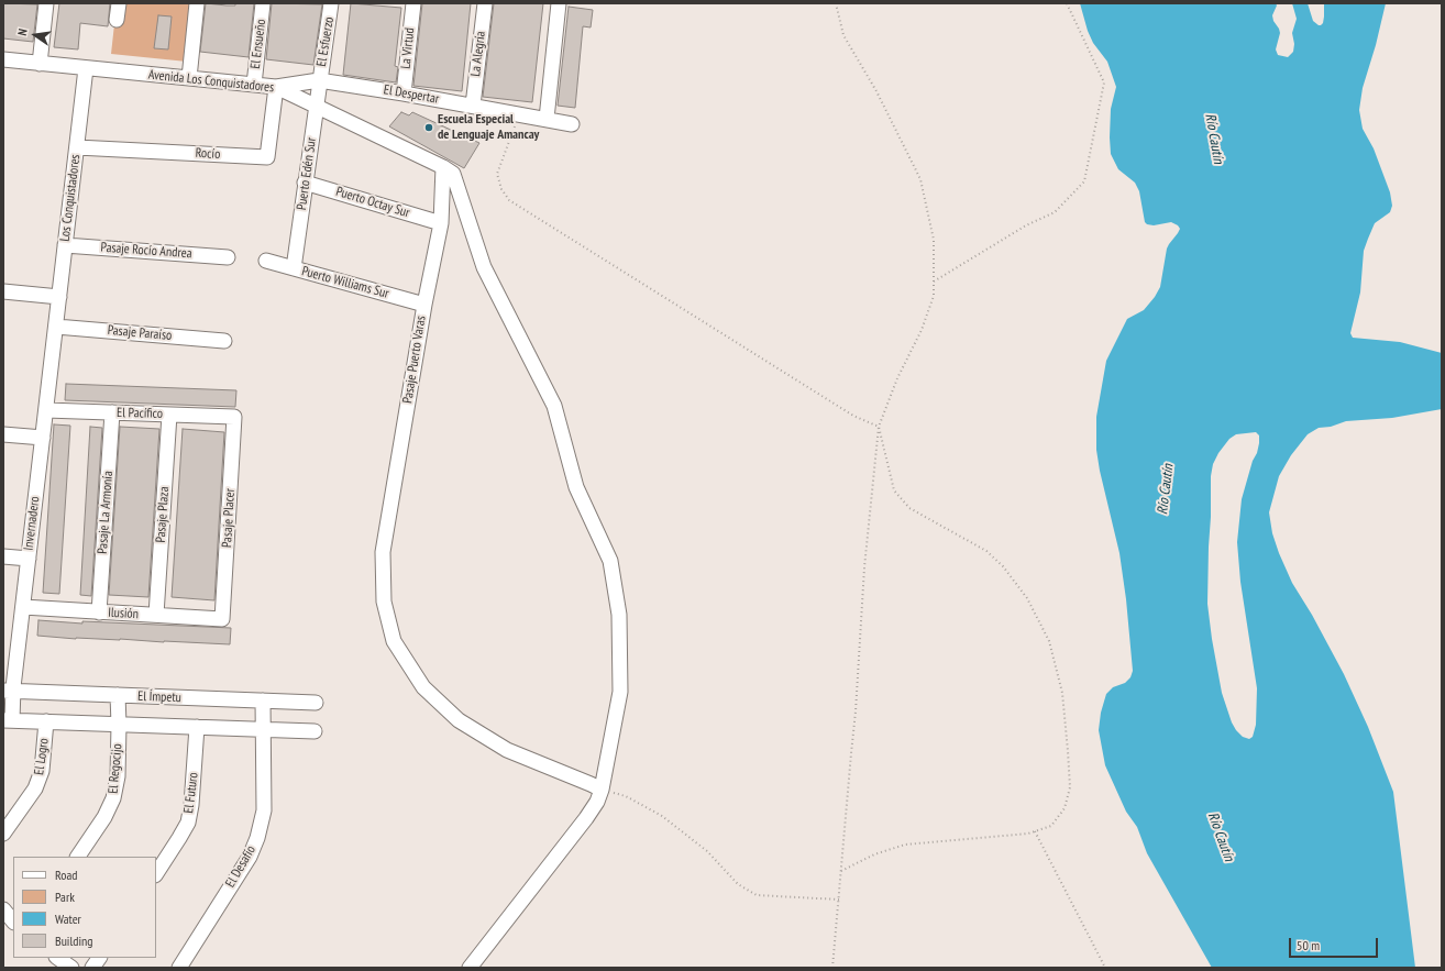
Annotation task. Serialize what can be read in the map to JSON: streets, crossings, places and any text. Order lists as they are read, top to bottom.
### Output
{
  "streets": {
    "street": [
      "El Esfuerzo",
      "El Ensueño",
      "La Virtud",
      "La Alegría",
      "Avenida Los Conquistadores",
      "El Despertar",
      "Rocío",
      "Puerto Edén Sur",
      "Los Conquistadores",
      "Puerto Octay Sur",
      "Pasaje Rocío Andrea",
      "Puerto Williams Sur",
      "Pasaje Paraíso",
      "Pasaje Puerto Varas",
      "El Pacífico",
      "Pasaje La Armonía",
      "Pasaje Plaza",
      "Pasaje Placer",
      "Invernadero",
      "Ilusión",
      "El Ímpetu",
      "El Logro",
      "El Regocijo",
      "El Futuro",
      "El Desafío"
    ]
  },
  "crossings": [
    ["El Esfuerzo", "El Despertar"],
    ["El Esfuerzo", "Puerto Edén Sur"],
    ["El Ensueño", "Avenida Los Conquistadores"],
    ["La Virtud", "El Despertar"],
    ["La Alegría", "El Despertar"],
    ["Avenida Los Conquistadores", "El Despertar"],
    ["Avenida Los Conquistadores", "Rocío"],
    ["Avenida Los Conquistadores", "Puerto Edén Sur"],
    ["Avenida Los Conquistadores", "Los Conquistadores"],
    ["Avenida Los Conquistadores", "Pasaje Puerto Varas"],
    ["El Despertar", "Rocío"],
    ["El Despertar", "Puerto Edén Sur"],
    ["Rocío", "Los Conquistadores"],
    ["Puerto Edén Sur", "Puerto Octay Sur"],
    ["Puerto Edén Sur", "Puerto Williams Sur"],
    ["Los Conquistadores", "Pasaje Rocío Andrea"],
    ["Los Conquistadores", "Pasaje Paraíso"],
    ["Los Conquistadores", "Invernadero"],
    ["Puerto Octay Sur", "Pasaje Puerto Varas"],
    ["Puerto Williams Sur", "Pasaje Puerto Varas"],
    ["Pasaje Paraíso", "Invernadero"],
    ["El Pacífico", "Pasaje La Armonía"],
    ["El Pacífico", "Pasaje Plaza"],
    ["El Pacífico", "Pasaje Placer"],
    ["El Pacífico", "Invernadero"],
    ["Pasaje La Armonía", "Ilusión"],
    ["Pasaje Plaza", "Ilusión"],
    ["Pasaje Placer", "Ilusión"],
    ["Invernadero", "Ilusión"],
    ["Invernadero", "El Ímpetu"],
    ["El Ímpetu", "El Regocijo"],
    ["El Ímpetu", "El Desafío"]
  ],
  "water": ["Río Cautín"],
  "places": ["Escuela Especial de Lenguaje Amancay"],
  "legend": [
    "Road",
    "Park",
    "Water",
    "Building"
  ],
  "scale_bar": "50 m",
  "north": "left"
}
